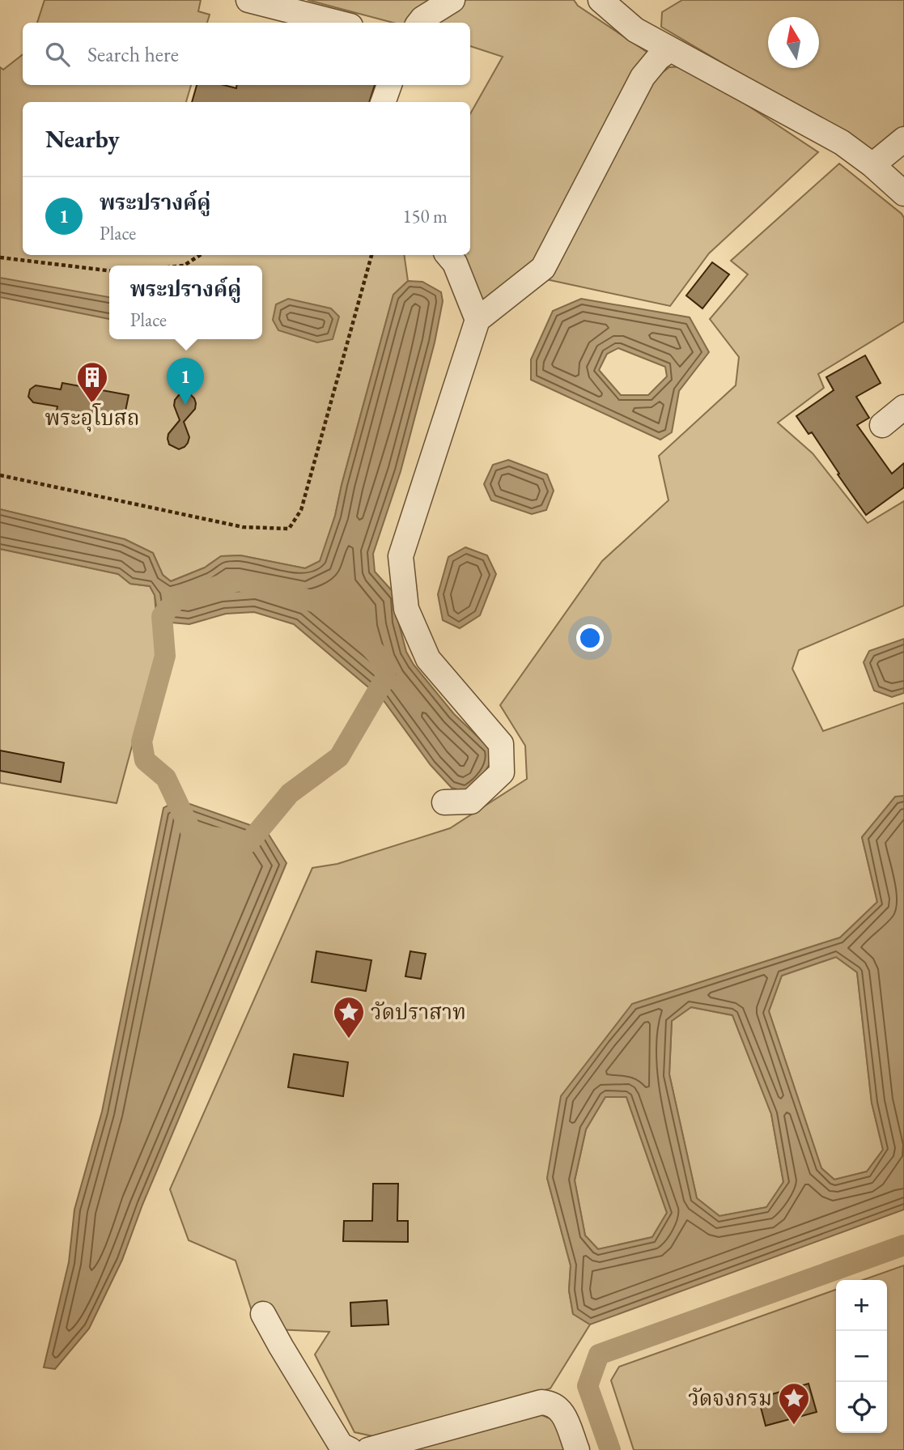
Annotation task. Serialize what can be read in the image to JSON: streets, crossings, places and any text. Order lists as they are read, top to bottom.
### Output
{
  "places": {
    "building": ["พระอุโบสถ"],
    "place": ["วัดปราสาท", "วัดจงกรม"]
  },
  "north": "top",
  "page": {
    "search": "Search here",
    "heading": "Nearby",
    "list": [
      {
        "mark": "1",
        "name": "พระปรางค์คู่",
        "note": "Place",
        "value": "150 m"
      }
    ],
    "popup": ["พระปรางค์คู่", "Place"],
    "pins": "1",
    "map_buttons": ["+", "−"]
  }
}
